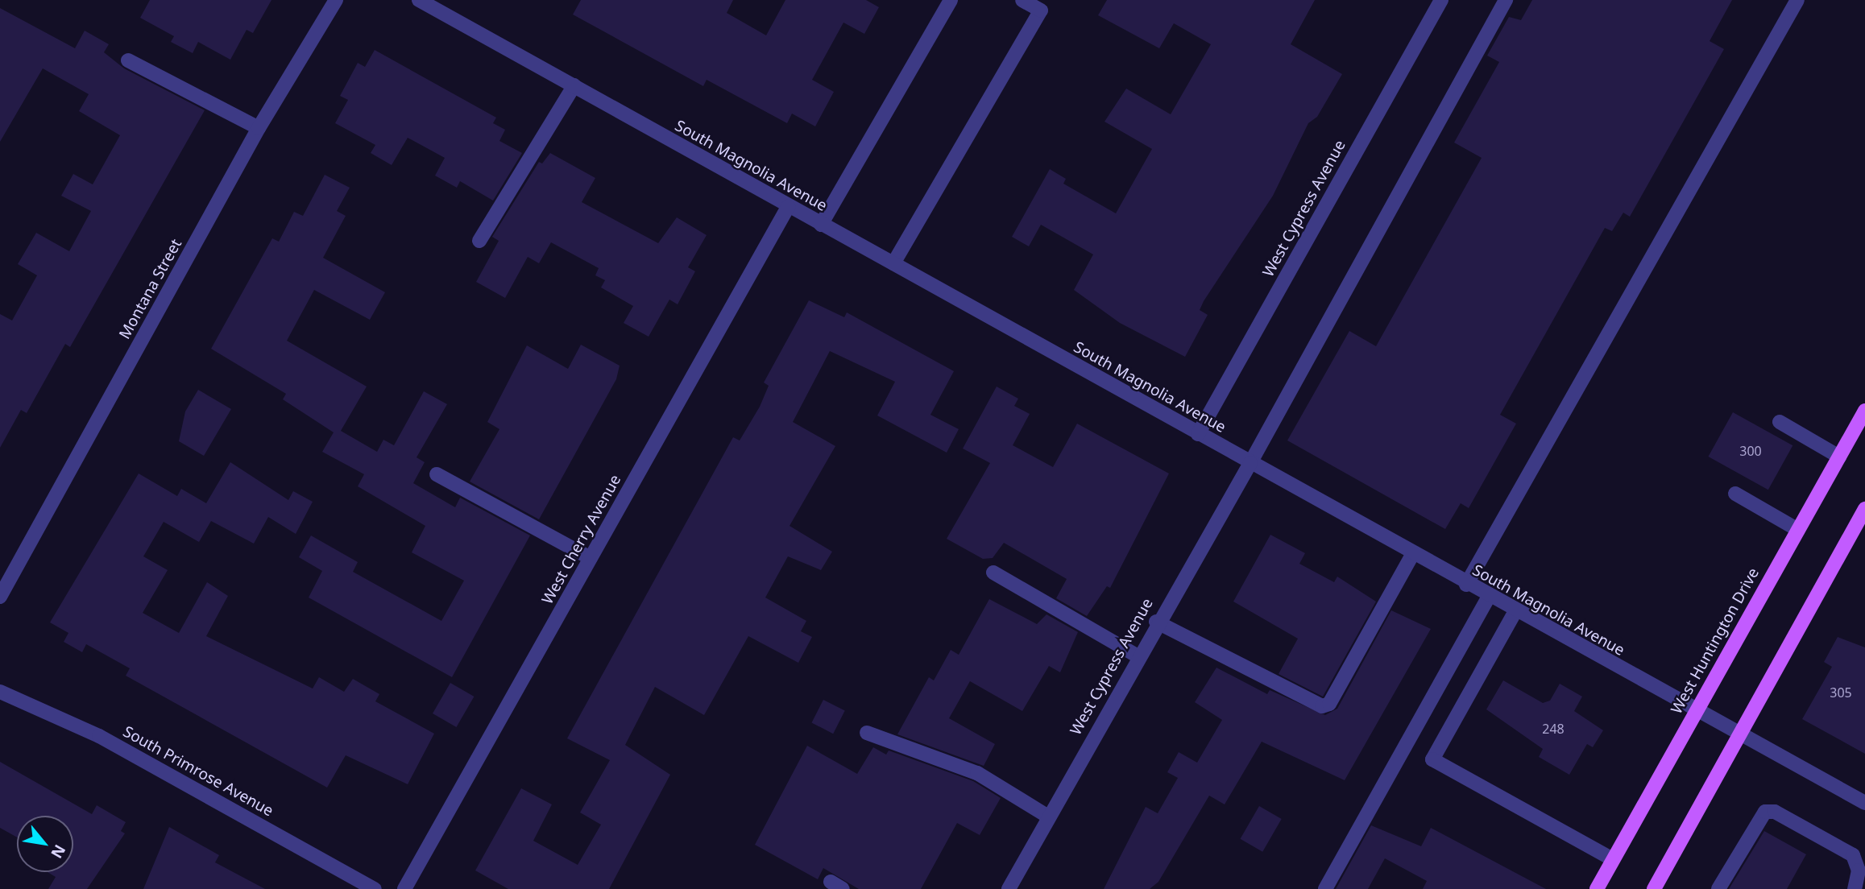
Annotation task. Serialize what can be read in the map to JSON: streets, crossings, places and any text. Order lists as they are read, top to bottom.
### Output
{
  "streets": {
    "main road": ["West Huntington Drive"],
    "street": [
      "South Magnolia Avenue",
      "West Cypress Avenue",
      "Montana Street",
      "West Cherry Avenue",
      "South Primrose Avenue"
    ]
  },
  "crossings": [
    ["South Magnolia Avenue", "West Cypress Avenue"],
    ["South Magnolia Avenue", "West Cherry Avenue"],
    ["South Magnolia Avenue", "West Huntington Drive"]
  ],
  "house_numbers": ["300", "305", "248"],
  "north": "bottom right"
}
